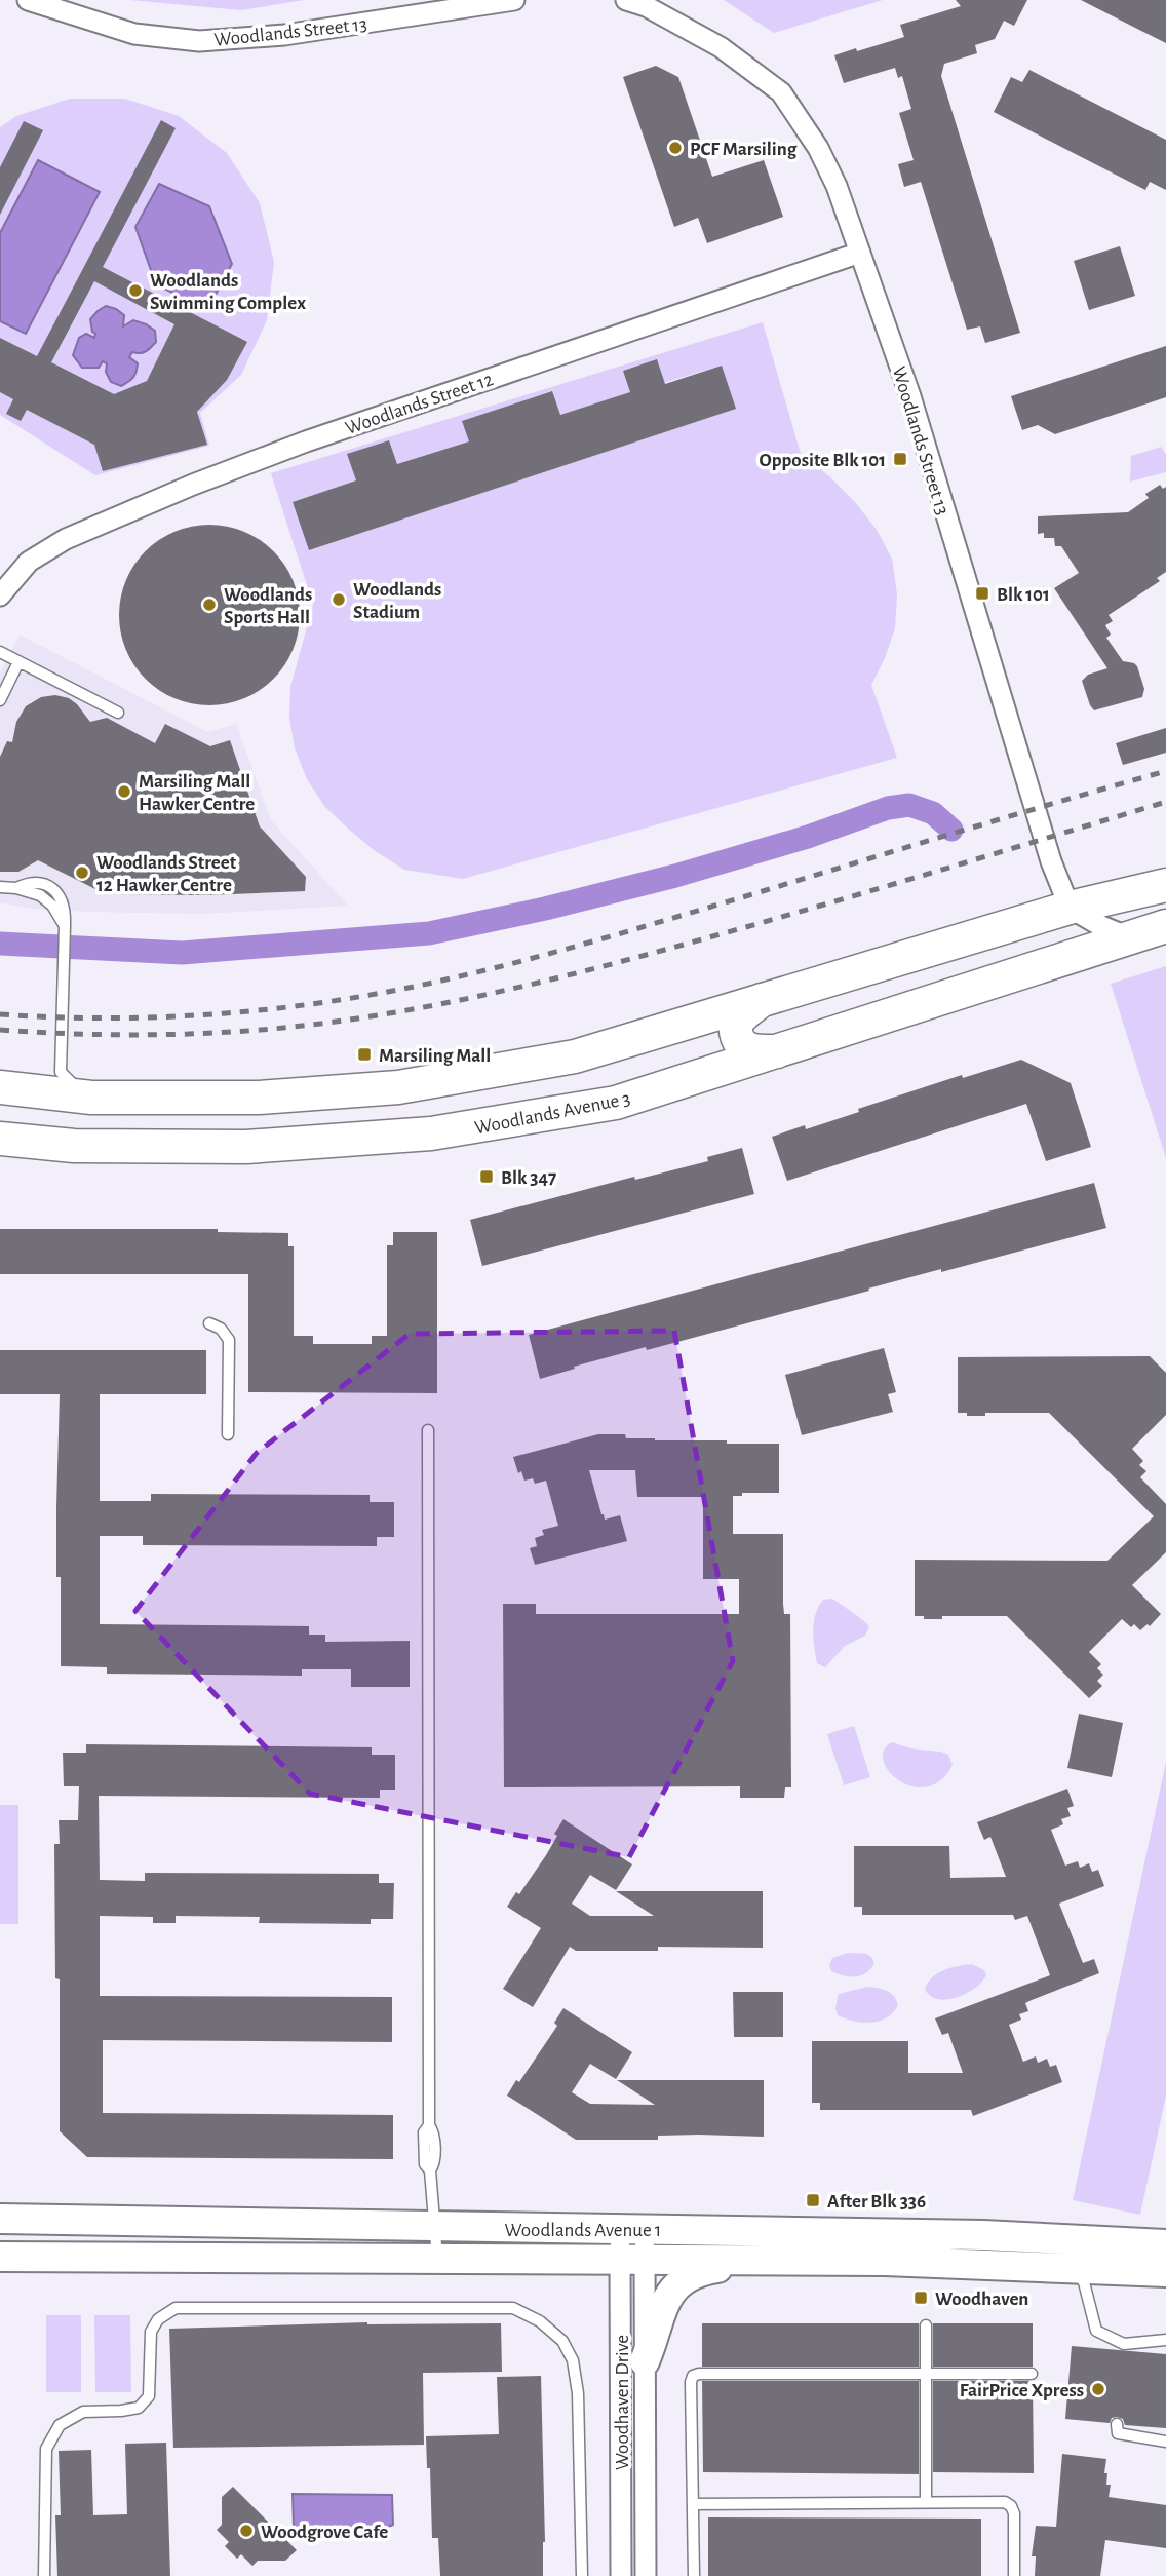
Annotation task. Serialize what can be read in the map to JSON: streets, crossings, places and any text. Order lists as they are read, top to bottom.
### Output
{
  "streets": {
    "main road": ["Woodlands Avenue 3", "Woodlands Avenue 1"],
    "street": ["Woodlands Street 13", "Woodlands Street 12", "Woodhaven Drive"]
  },
  "crossings": [
    ["Woodlands Street 13", "Woodlands Street 12"],
    ["Woodlands Avenue 1", "Woodhaven Drive"]
  ],
  "places": {
    "other": [
      "PCF Marsiling",
      "Woodlands Swimming Complex",
      "Woodlands Stadium",
      "Woodlands Sports Hall",
      "Marsiling Mall Hawker Centre",
      "Woodlands Street 12 Hawker Centre",
      "FairPrice Xpress",
      "Woodgrove Cafe"
    ],
    "transit": [
      "Opposite Blk 101",
      "Blk 101",
      "Marsiling Mall",
      "Blk 347",
      "After Blk 336",
      "Woodhaven"
    ]
  }
}
